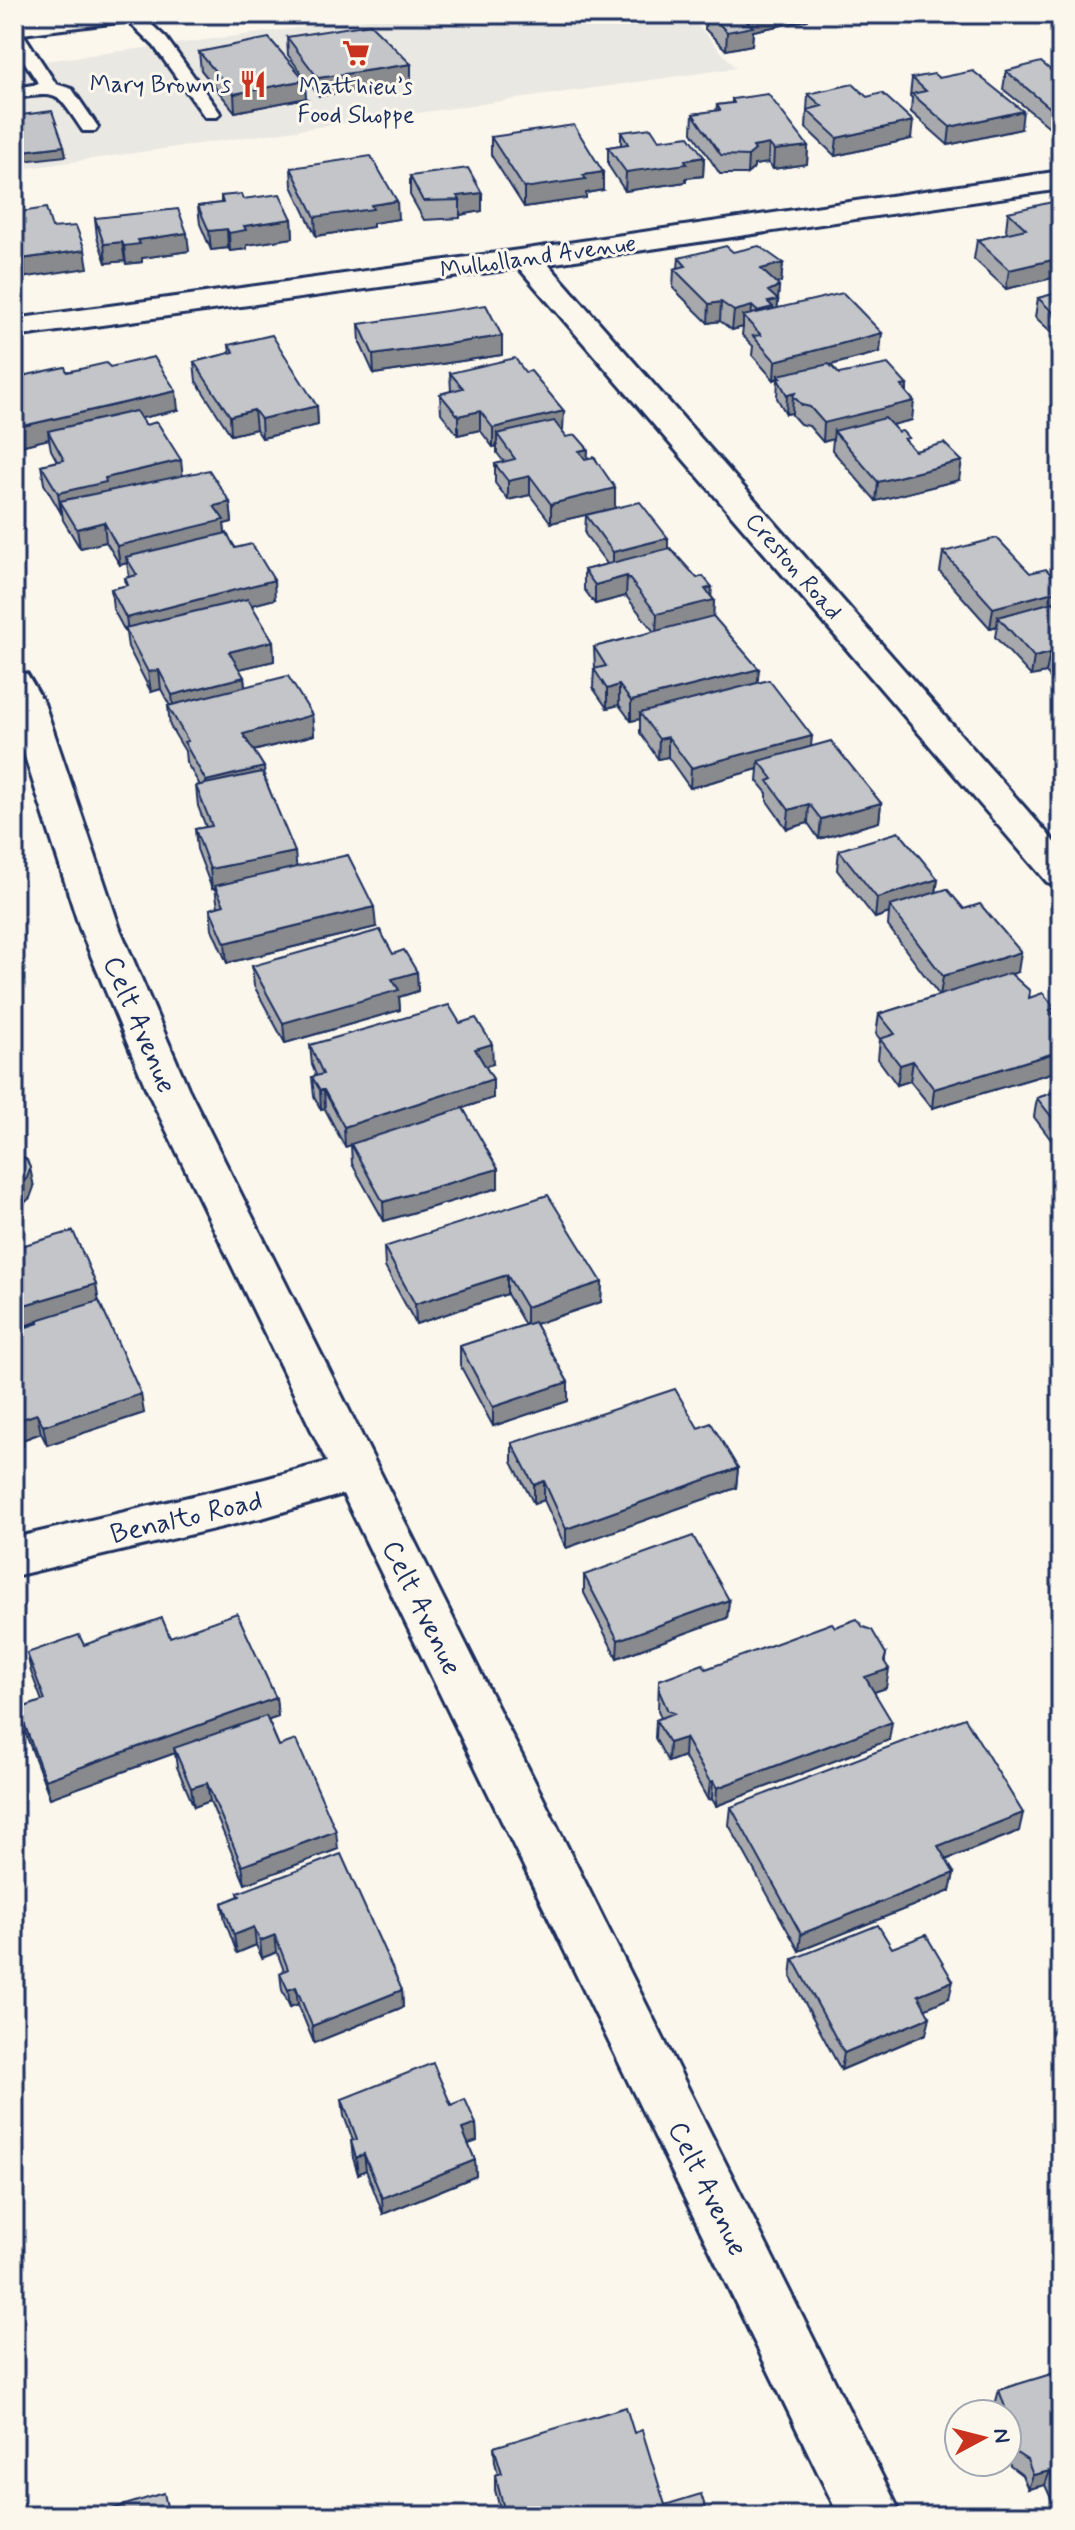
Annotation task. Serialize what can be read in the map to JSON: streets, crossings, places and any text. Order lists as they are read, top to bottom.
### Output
{
  "streets": {
    "street": [
      "Mulholland Avenue",
      "Creston Road",
      "Celt Avenue",
      "Benalto Road"
    ]
  },
  "crossings": [
    ["Mulholland Avenue", "Creston Road"],
    ["Celt Avenue", "Benalto Road"]
  ],
  "places": {
    "supermarket": ["Matthieu’s Food Shoppe"],
    "restaurant": ["Mary Brown's"]
  },
  "north": "right"
}
